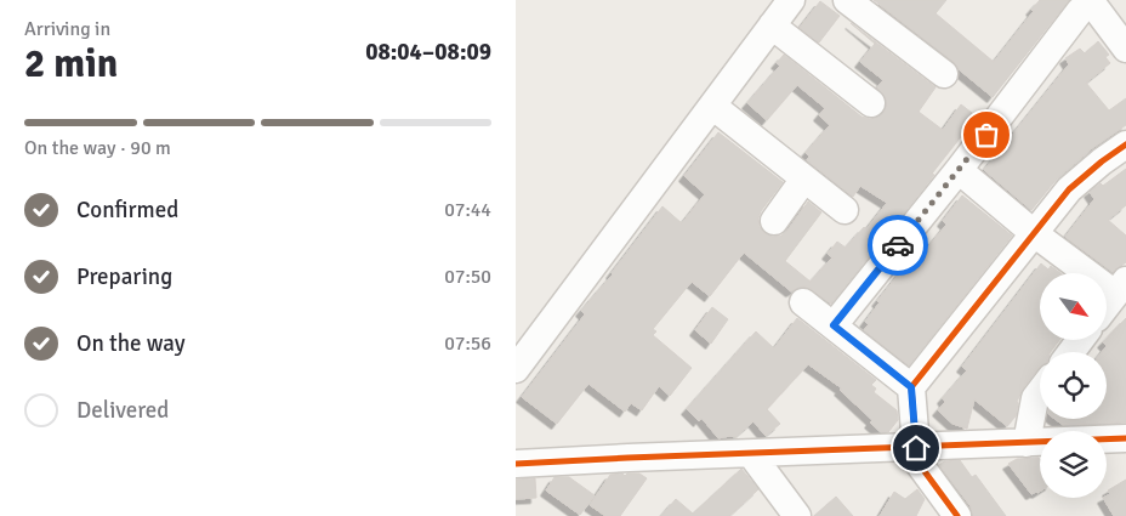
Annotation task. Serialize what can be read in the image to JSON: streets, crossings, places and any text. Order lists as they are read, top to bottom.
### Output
{
  "north": "bottom right",
  "page": {
    "heading": ["2 min", "Arriving in", "08:04–08:09"],
    "bar": "On the way · 90 m",
    "list": [
      ["Confirmed", "07:44"],
      ["Preparing", "07:50"],
      ["On the way", "07:56"],
      "Delivered"
    ]
  }
}
